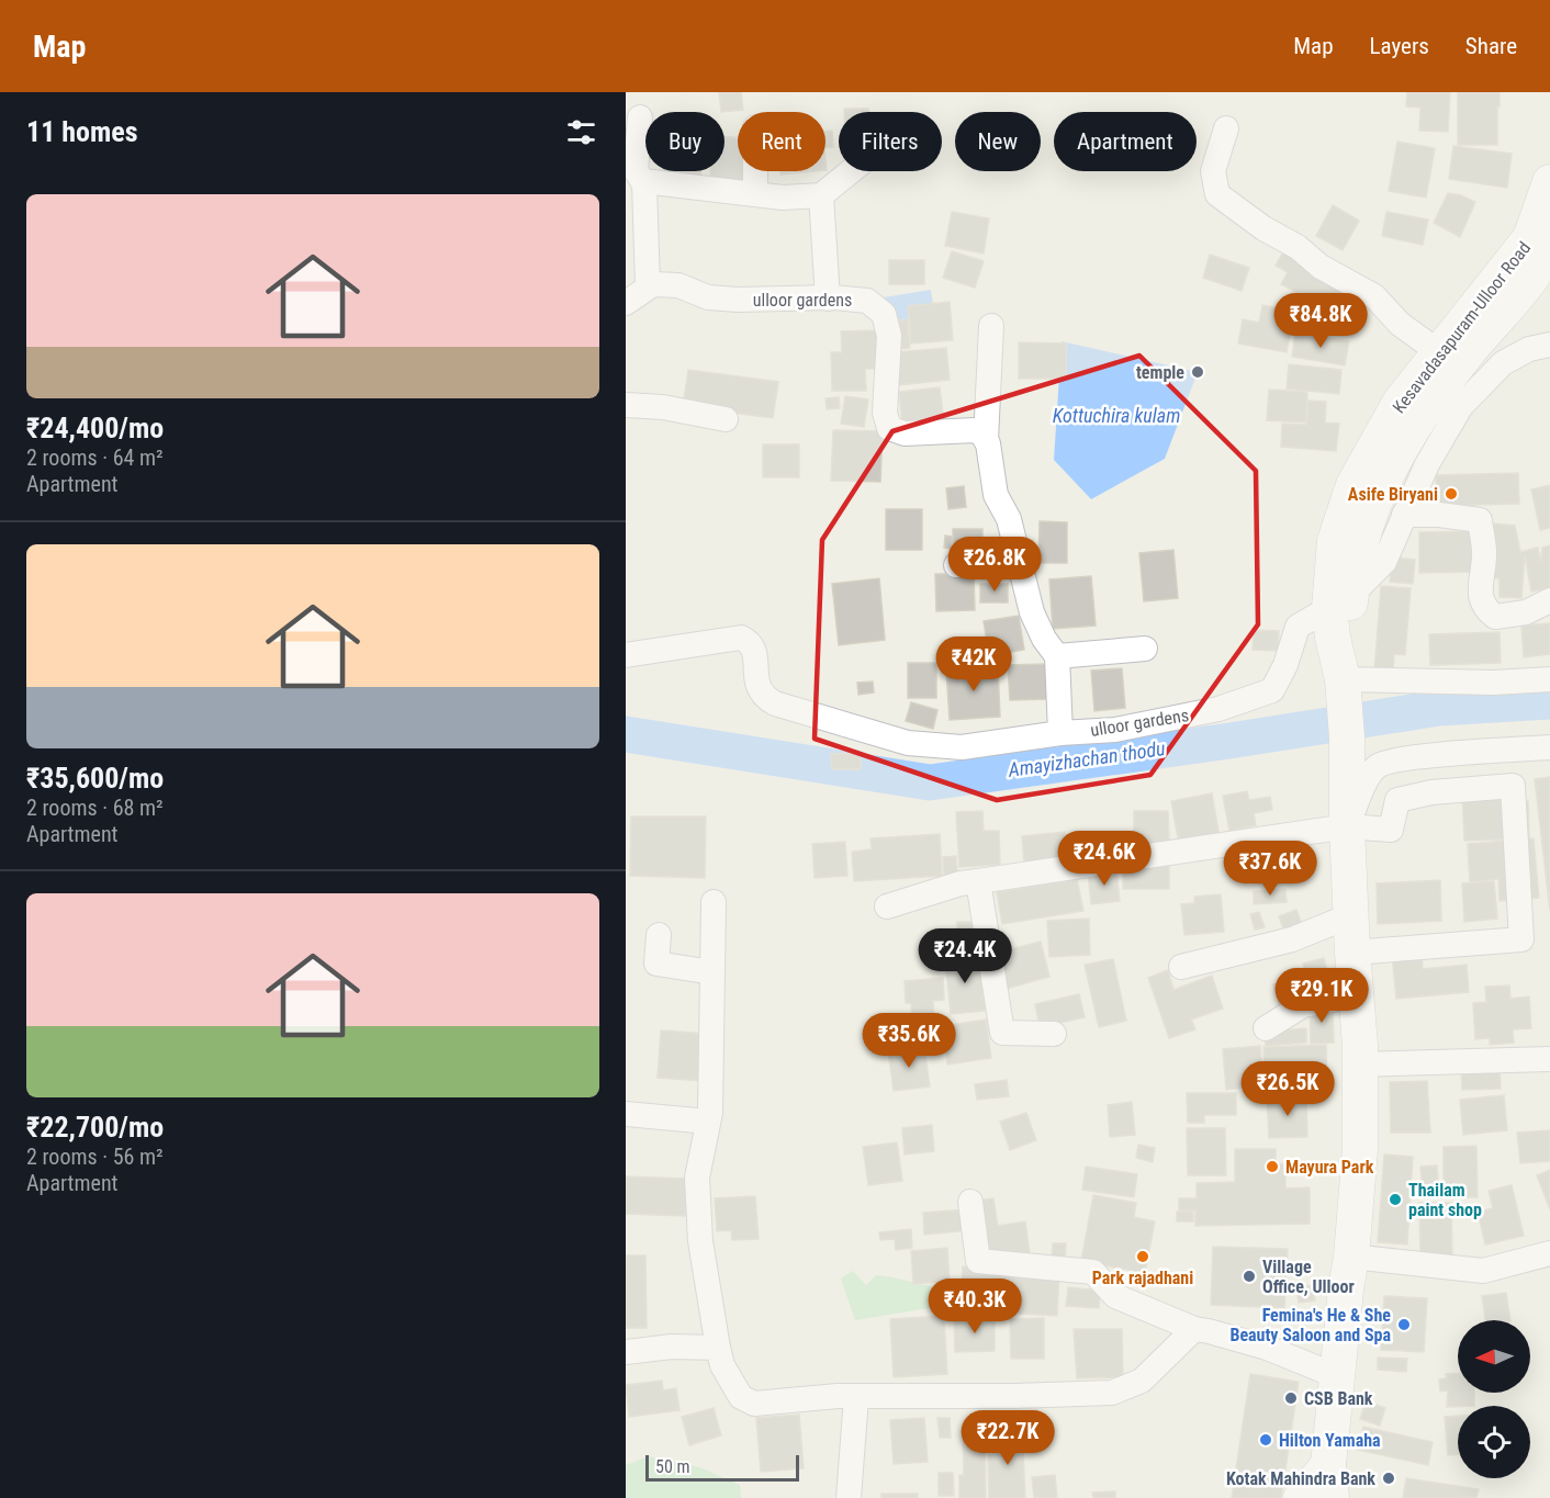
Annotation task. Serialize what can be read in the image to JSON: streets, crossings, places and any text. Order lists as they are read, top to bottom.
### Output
{
  "streets": {
    "main road": ["Kesavadasapuram-Ulloor Road"],
    "street": ["ulloor gardens"]
  },
  "crossings": [
    ["ulloor gardens", "Kesavadasapuram-Ulloor Road"]
  ],
  "water": ["Kottuchira kulam", "Amayizhachan thodu"],
  "places": [
    "temple",
    "Asife Biryani",
    "Mayura Park",
    "Thailam paint shop",
    "Park rajadhani",
    "Village Office, Ulloor",
    "Femina's He & She Beauty Saloon and Spa",
    "CSB Bank",
    "Hilton Yamaha",
    "Kotak Mahindra Bank"
  ],
  "scale_bar": "50 m",
  "north": "left",
  "page": {
    "header": "Map",
    "nav": ["Map", "Layers", "Share"],
    "heading": "11 homes",
    "chip": [
      "Buy",
      "Rent",
      "Filters",
      "New",
      "Apartment"
    ],
    "list": [
      {
        "name": "₹24,400/mo",
        "note": "2 rooms · 64 m² · Apartment"
      },
      {
        "name": "₹35,600/mo",
        "note": "2 rooms · 68 m² · Apartment"
      },
      {
        "name": "₹22,700/mo",
        "note": "2 rooms · 56 m² · Apartment"
      }
    ],
    "price": [
      "₹84.8K",
      "₹26.8K",
      "₹42K",
      "₹24.6K",
      "₹37.6K",
      "₹24.4K",
      "₹29.1K",
      "₹35.6K",
      "₹26.5K",
      "₹40.3K",
      "₹22.7K"
    ],
    "scale": "50 m"
  }
}
